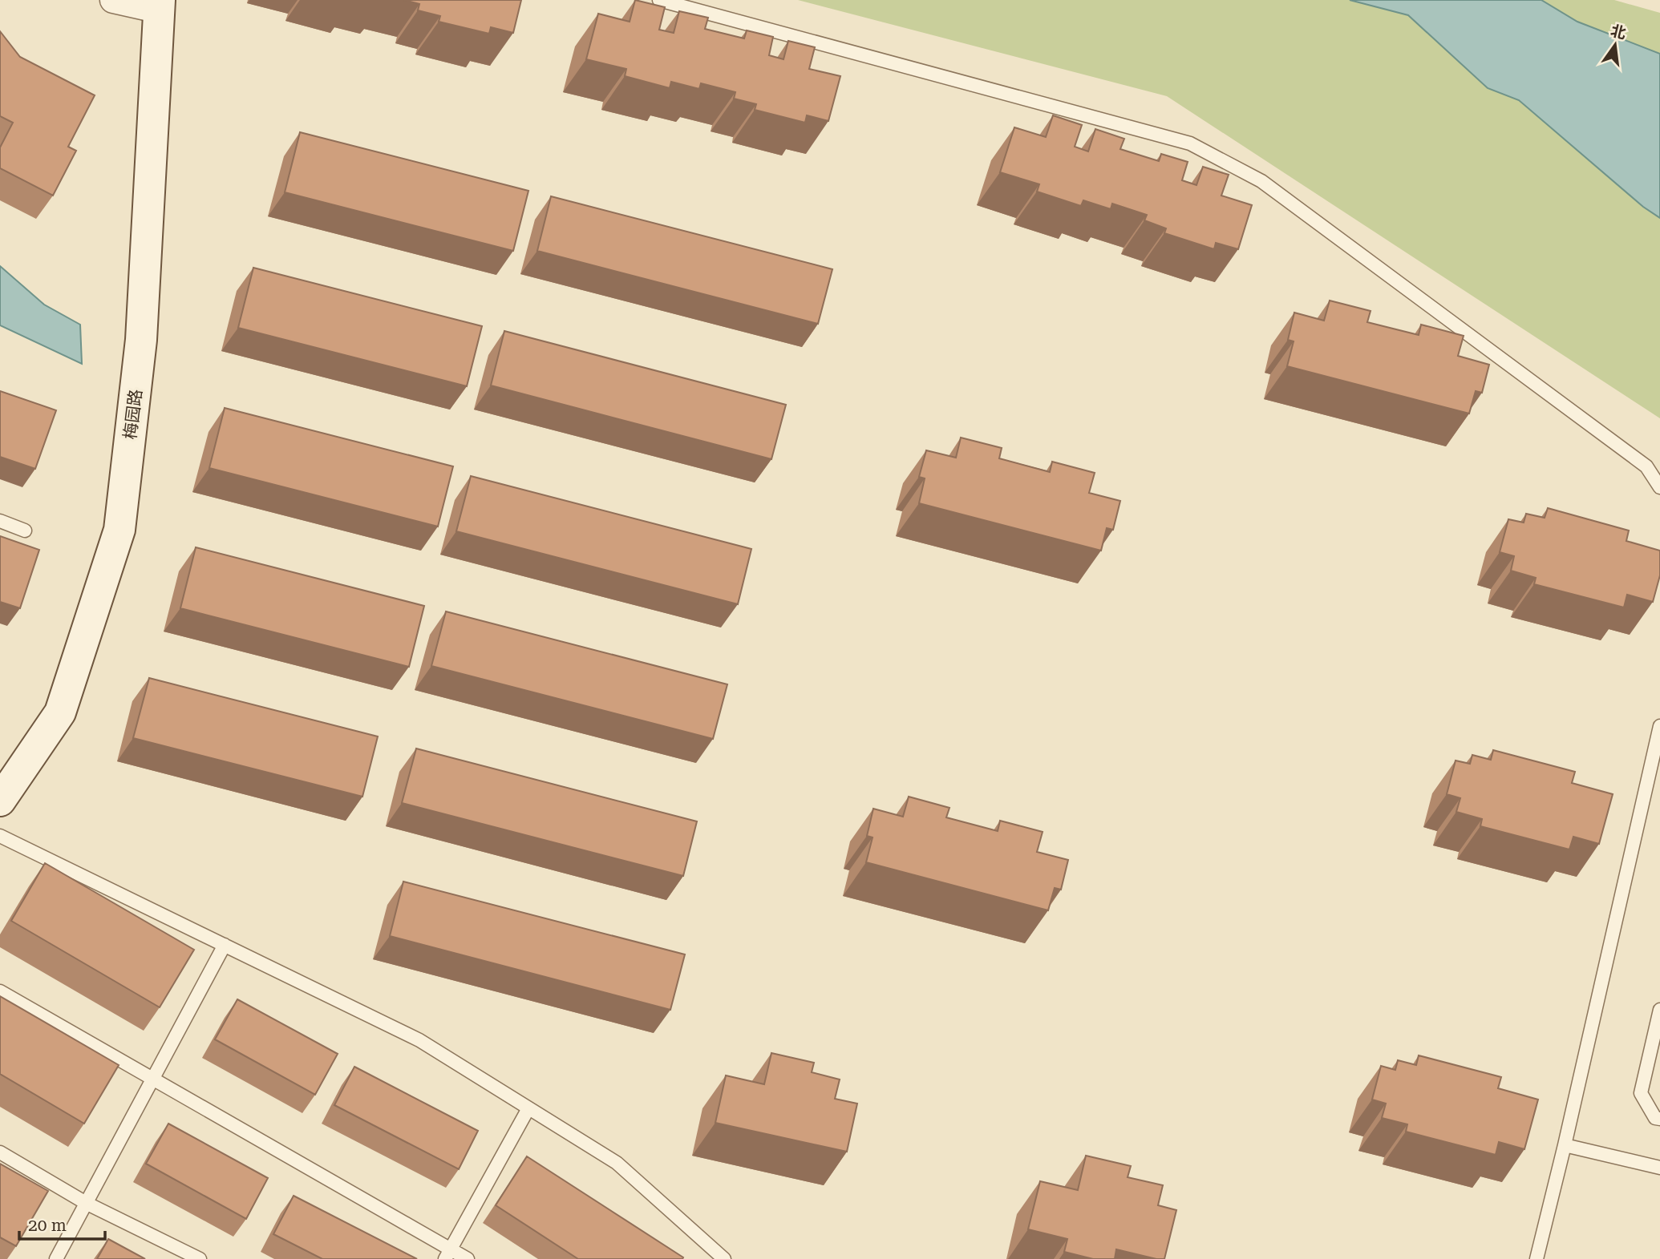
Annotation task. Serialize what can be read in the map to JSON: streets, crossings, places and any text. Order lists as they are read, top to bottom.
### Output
{
  "streets": {
    "street": ["梅园路"]
  },
  "scale_bar": "20 m",
  "north": "top"
}
